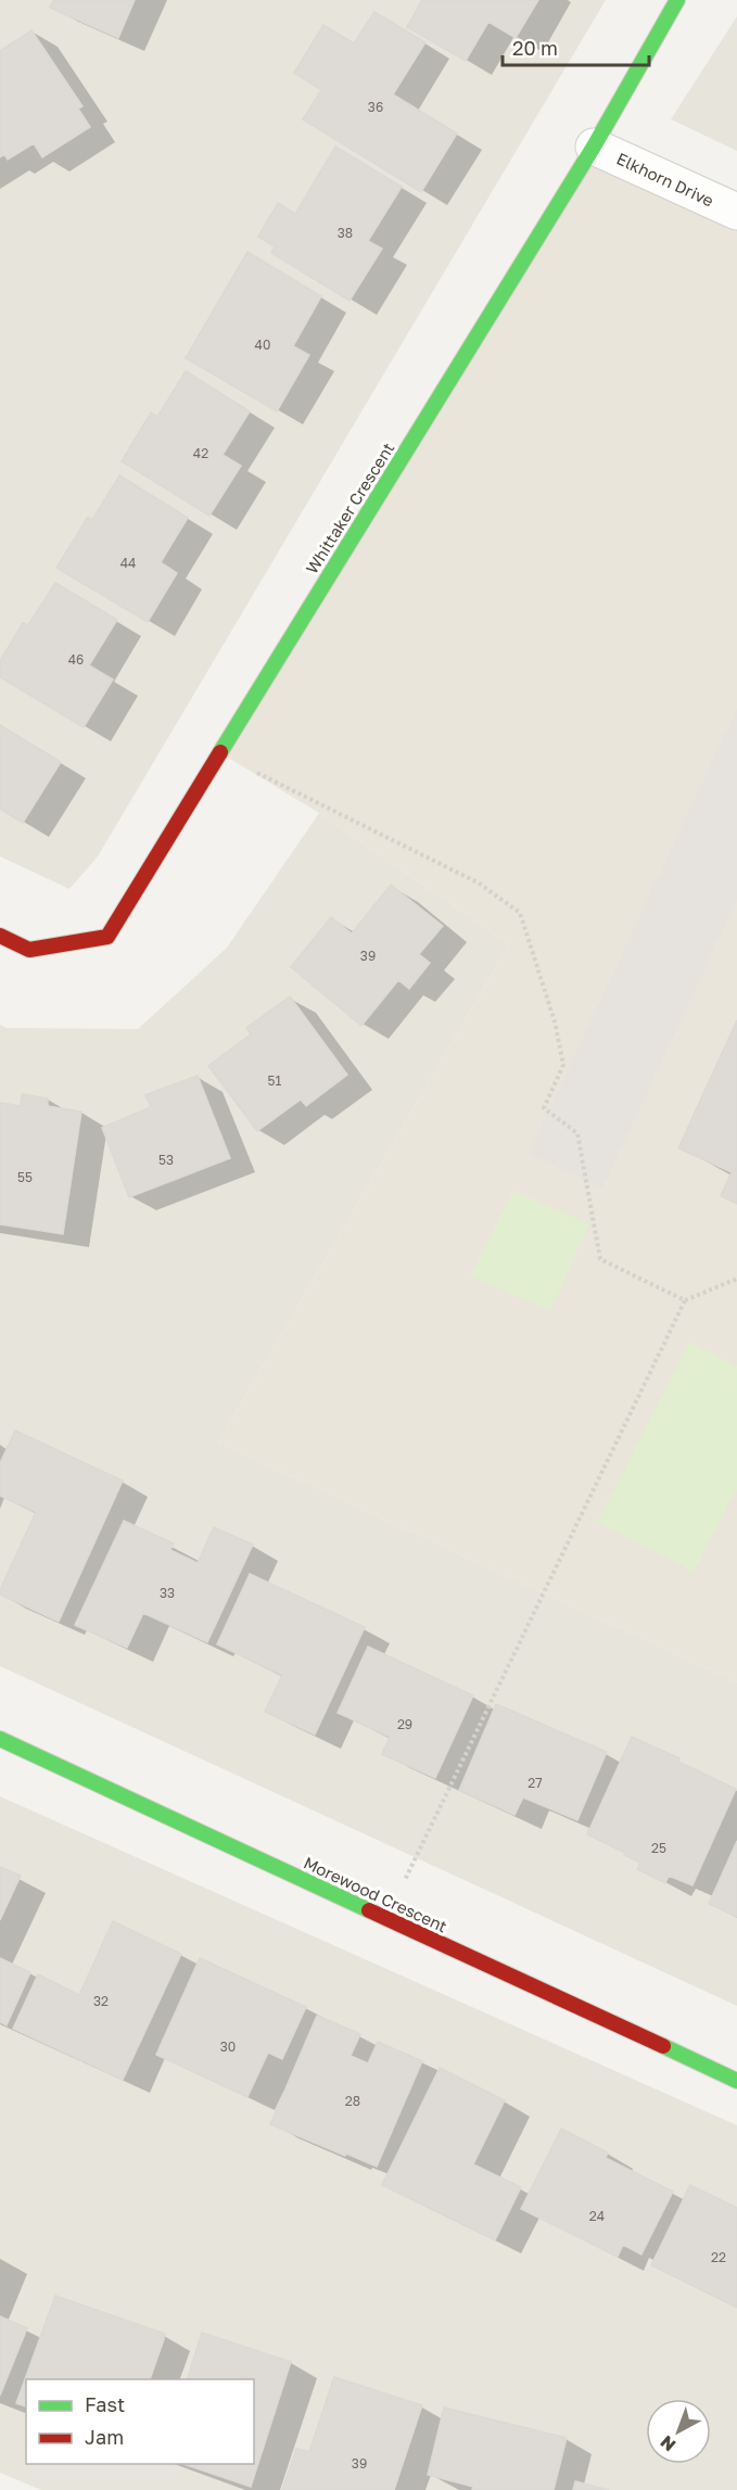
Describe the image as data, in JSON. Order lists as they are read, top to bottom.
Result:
{
  "streets": {
    "street": ["Elkhorn Drive", "Whittaker Crescent", "Morewood Crescent"]
  },
  "crossings": [
    ["Elkhorn Drive", "Whittaker Crescent"]
  ],
  "house_numbers": [
    "36",
    "38",
    "40",
    "42",
    "44",
    "46",
    "39",
    "51",
    "53",
    "55",
    "33",
    "29",
    "27",
    "25",
    "32",
    "30",
    "28",
    "24",
    "22",
    "39"
  ],
  "legend": ["Fast", "Jam"],
  "scale_bar": "20 m",
  "north": "bottom left"
}
